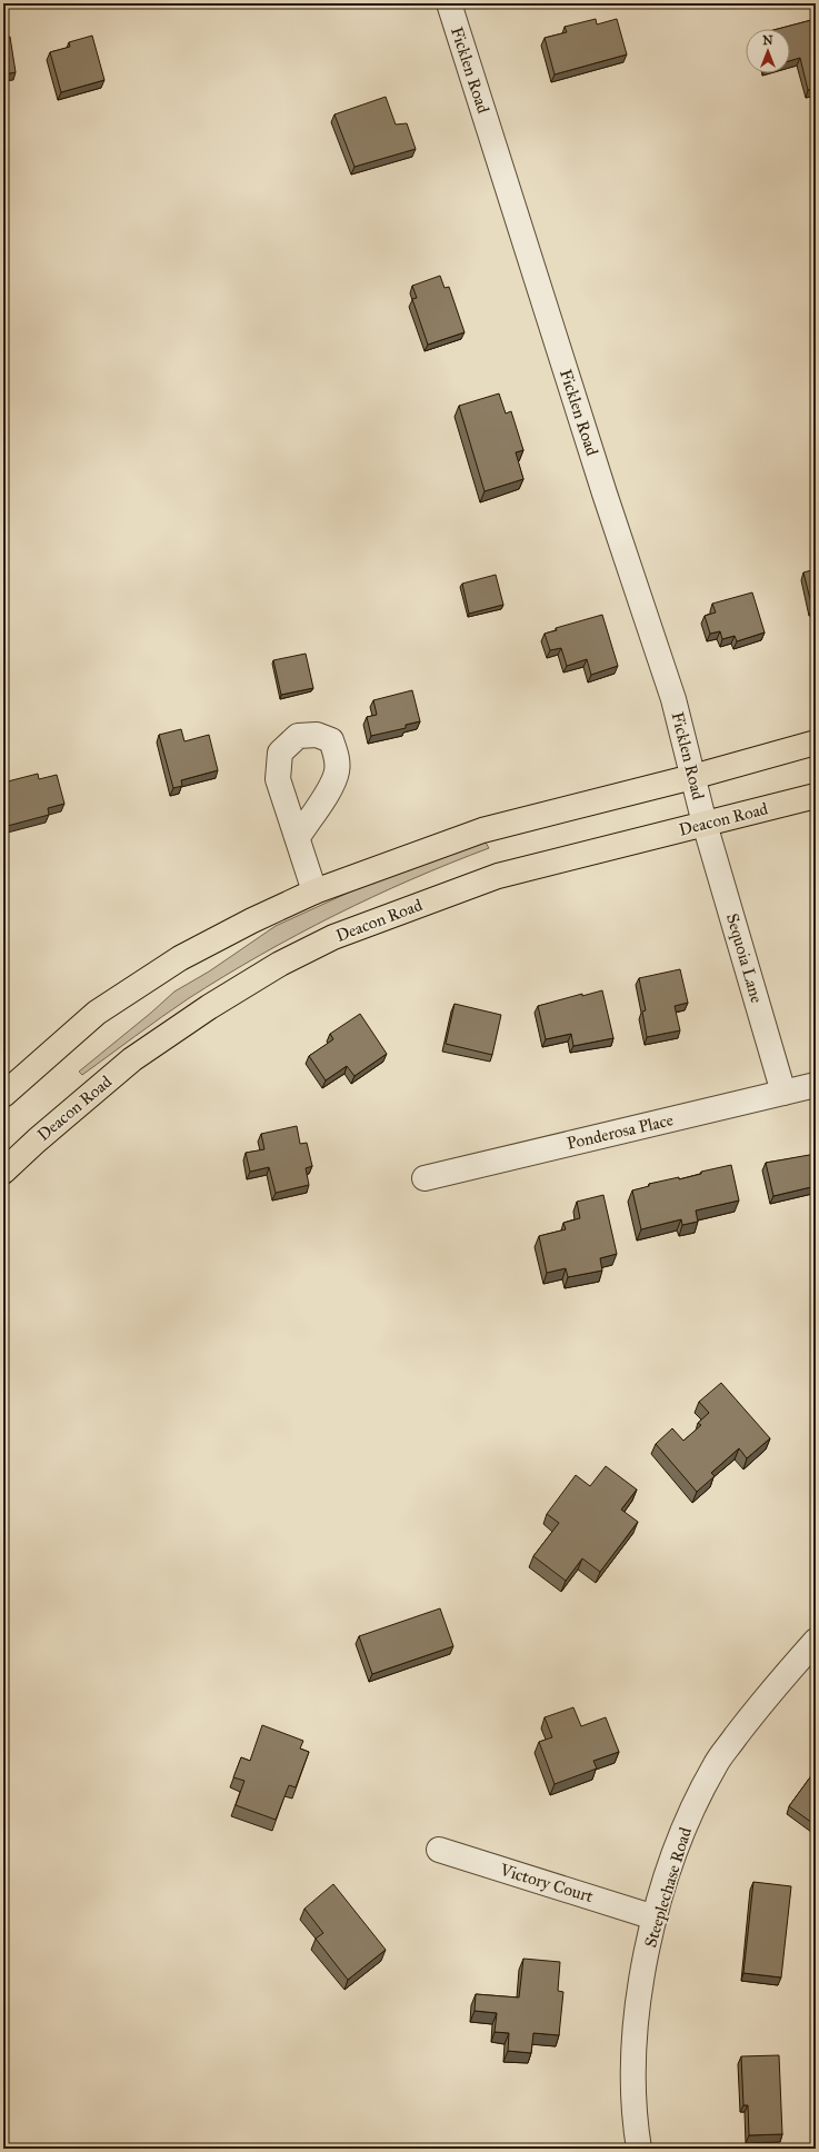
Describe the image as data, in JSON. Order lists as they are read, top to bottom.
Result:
{
  "streets": {
    "main road": ["Deacon Road"],
    "street": [
      "Ficklen Road",
      "Sequoia Lane",
      "Ponderosa Place",
      "Victory Court",
      "Steeplechase Road"
    ]
  },
  "crossings": [
    ["Ficklen Road", "Deacon Road"],
    ["Ficklen Road", "Sequoia Lane"],
    ["Deacon Road", "Sequoia Lane"],
    ["Sequoia Lane", "Ponderosa Place"],
    ["Victory Court", "Steeplechase Road"]
  ],
  "north": "top"
}
